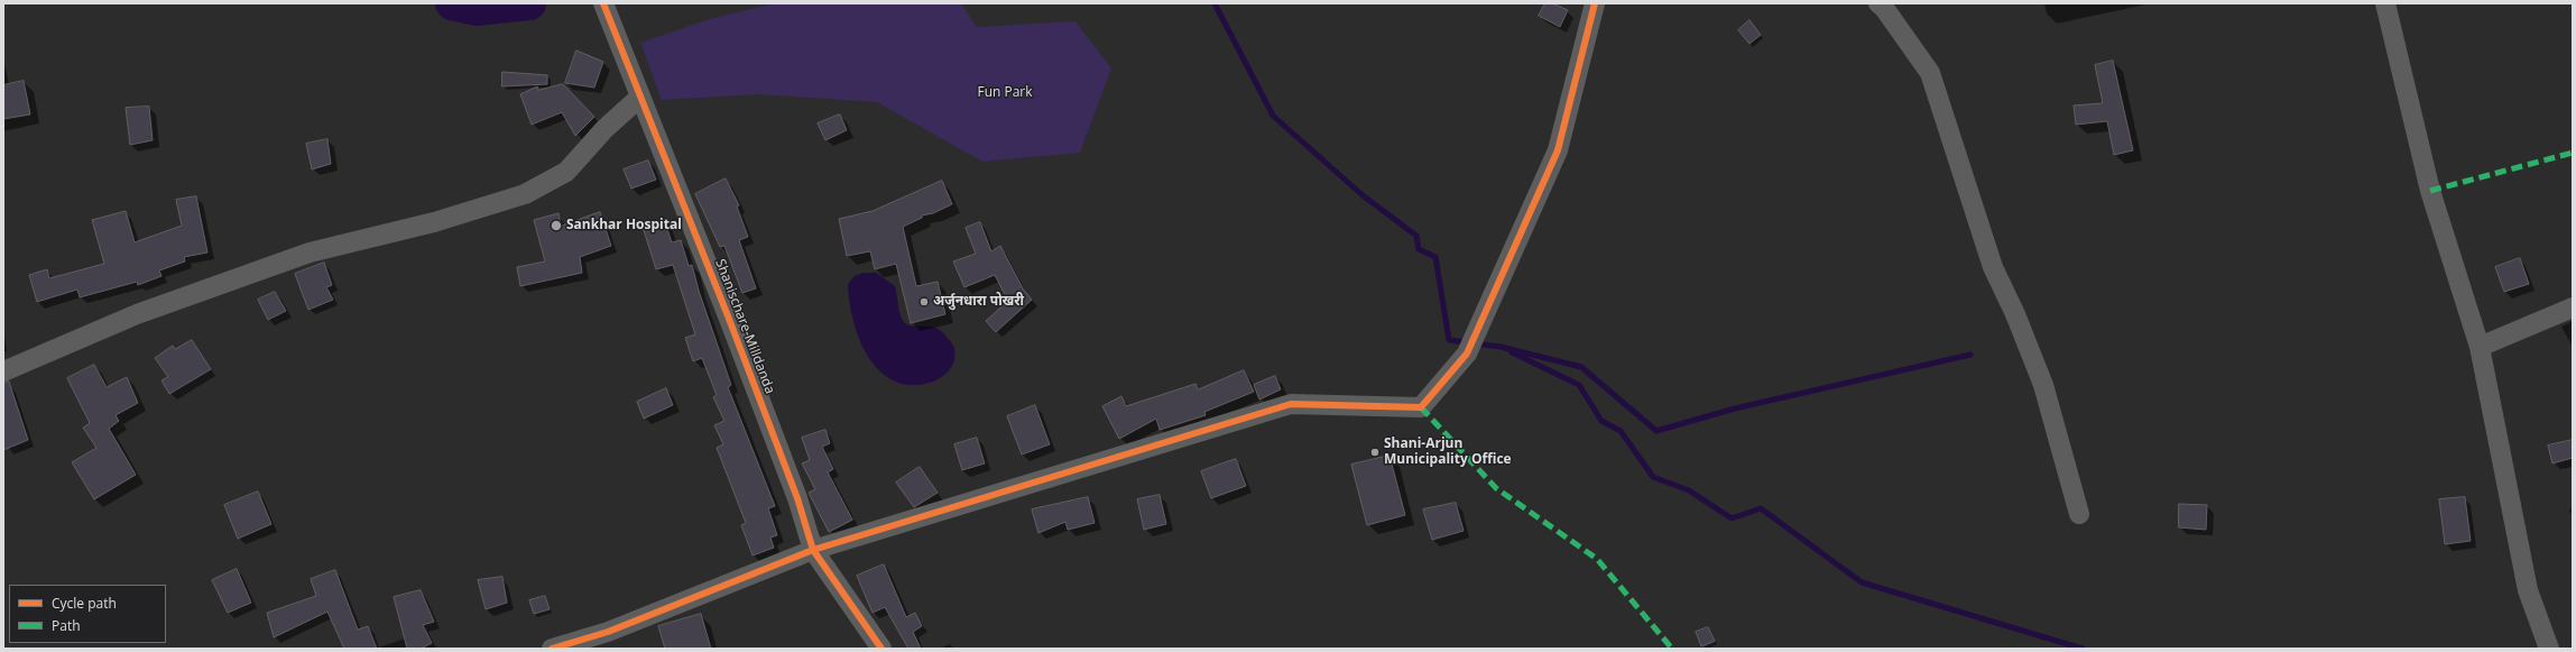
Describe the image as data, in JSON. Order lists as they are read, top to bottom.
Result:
{
  "streets": {
    "street": ["Shanischare-Milldanda"]
  },
  "parks": ["Fun Park"],
  "places": ["Sankhar Hospital", "अर्जुनधारा पोखरी", "Shani-Arjun Municipality Office"],
  "legend": ["Cycle path", "Path"]
}
